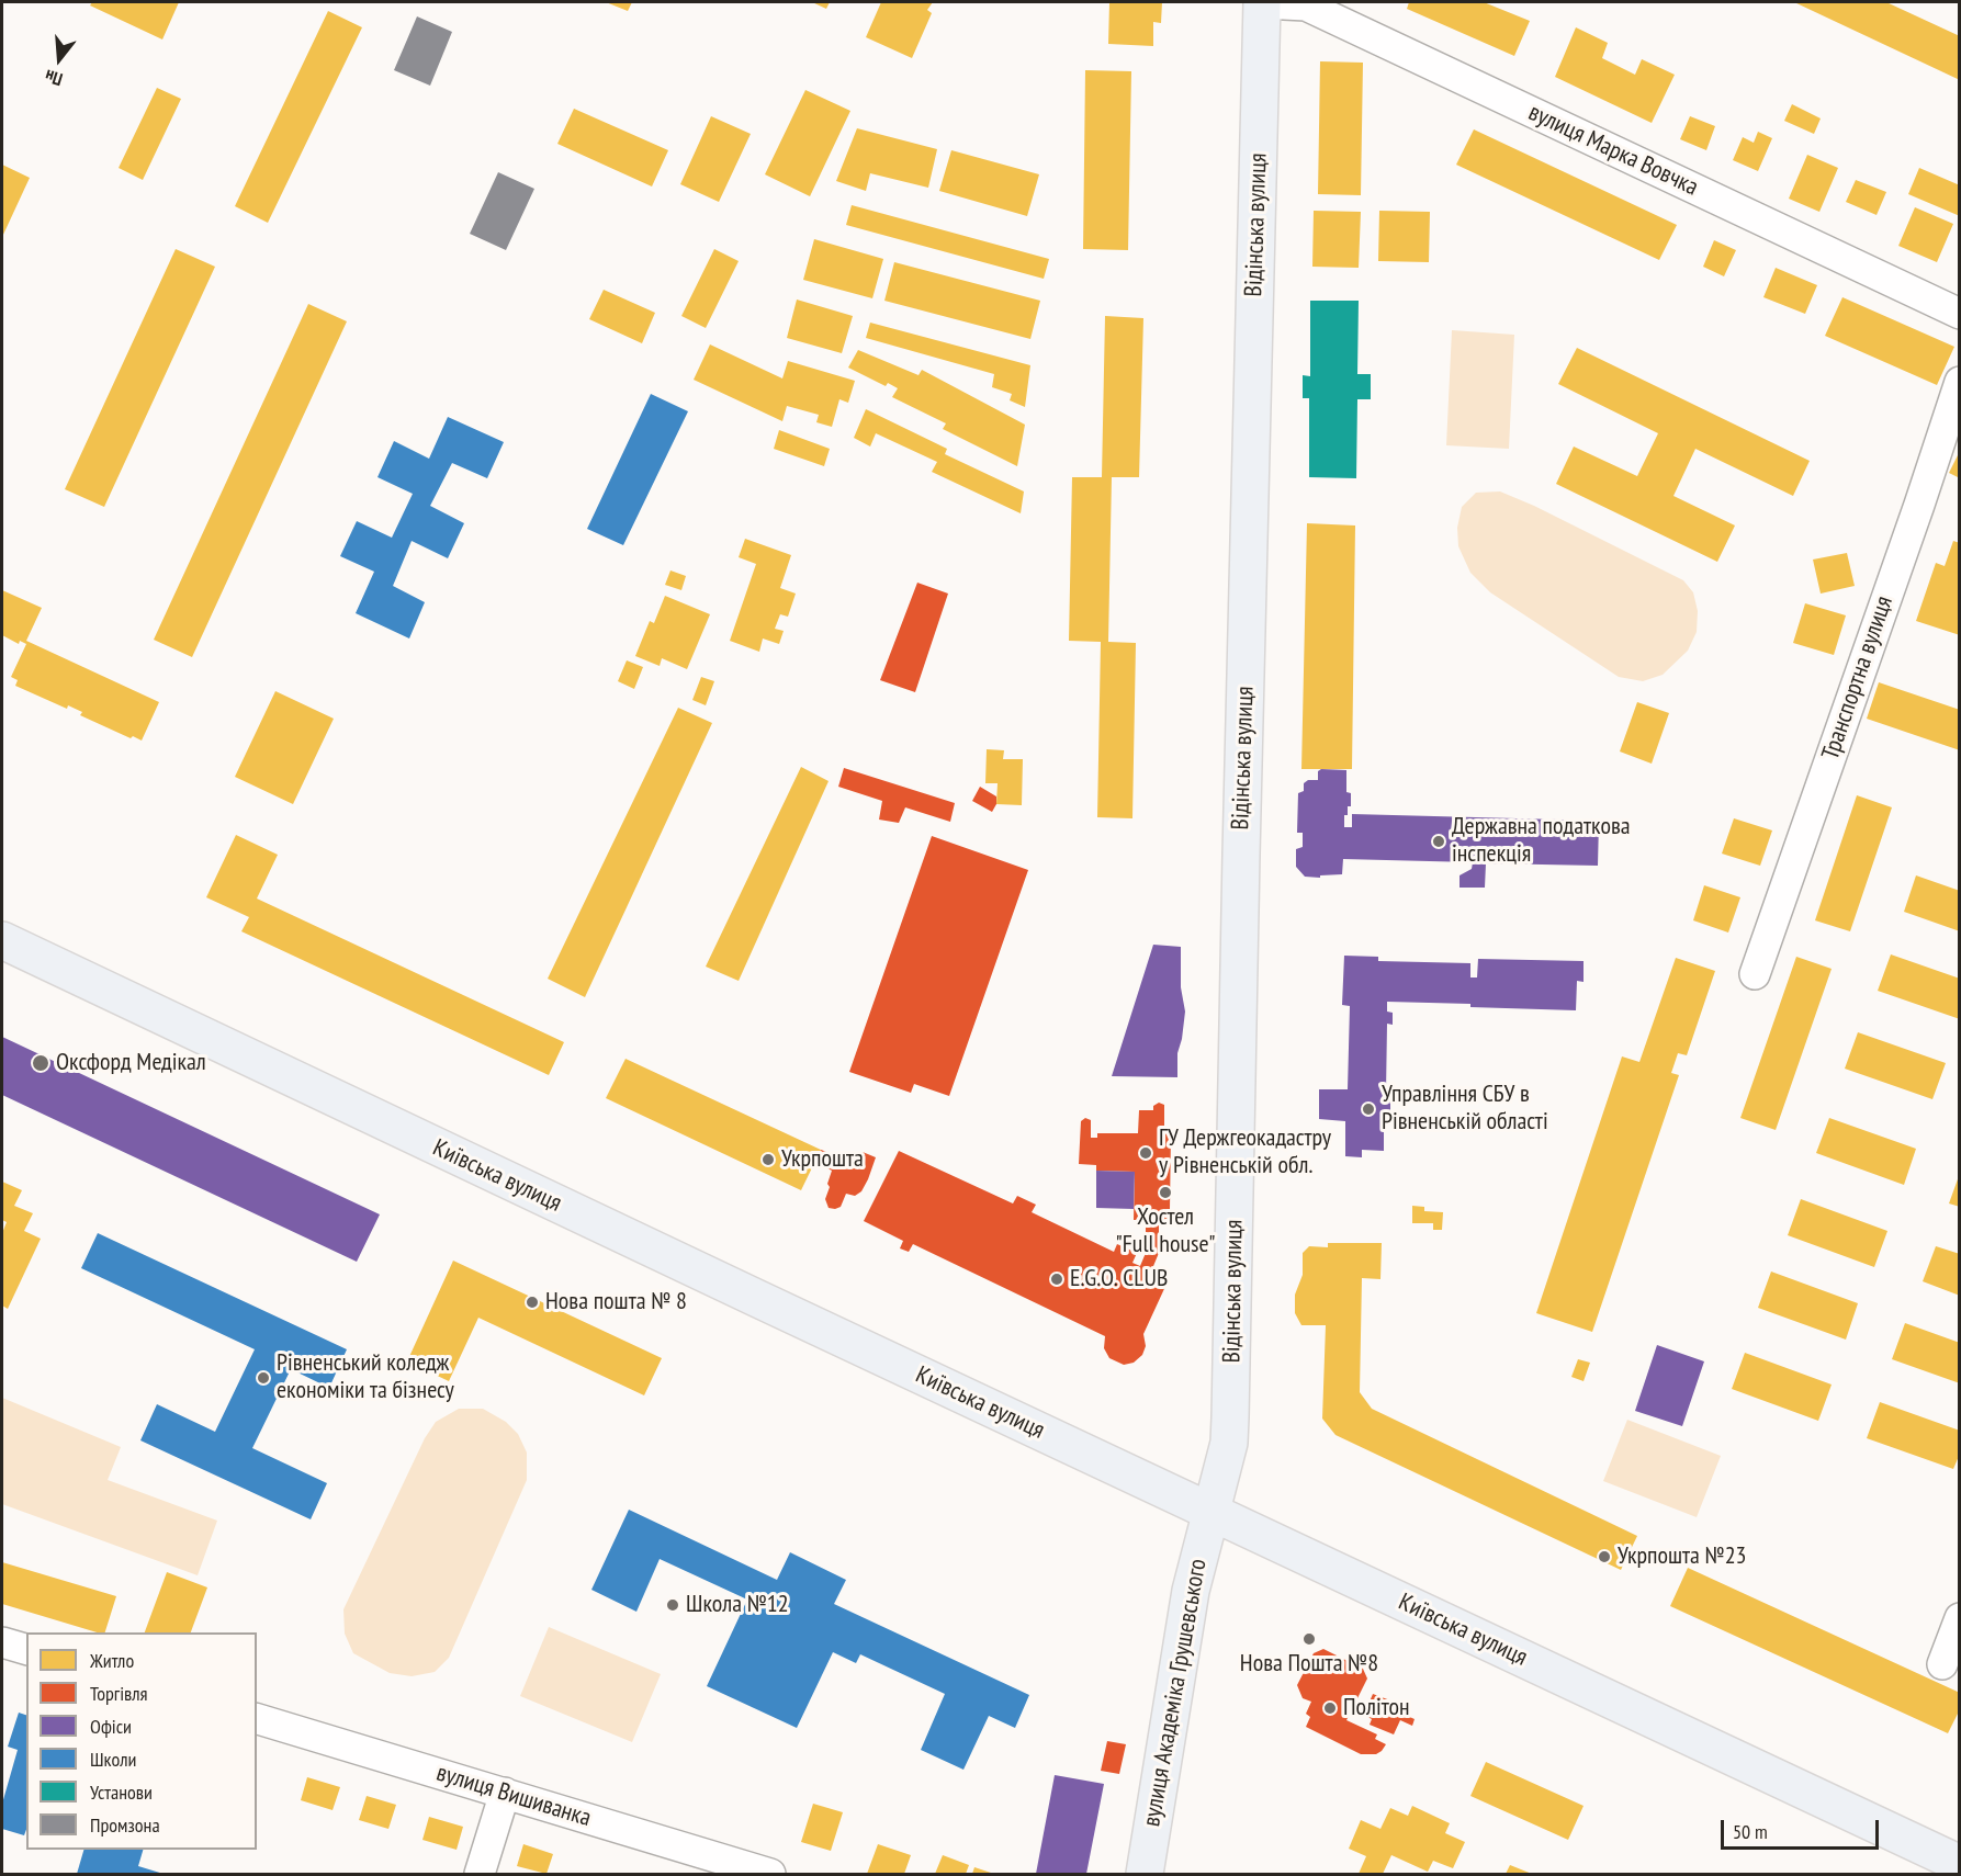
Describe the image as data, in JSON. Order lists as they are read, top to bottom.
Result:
{
  "streets": {
    "main road": ["Відінська вулиця", "Київська вулиця", "вулиця Академіка Грушевського"],
    "street": ["вулиця Марка Вовчка", "Транспортна вулиця", "вулиця Вишиванка"]
  },
  "crossings": [
    ["вулиця Марка Вовчка", "Відінська вулиця"],
    ["Відінська вулиця", "Київська вулиця"],
    ["Відінська вулиця", "вулиця Академіка Грушевського"],
    ["Київська вулиця", "вулиця Академіка Грушевського"]
  ],
  "places": [
    "Державна податкова інспекція",
    "Оксфорд Медікал",
    "Управління СБУ в Рівненській області",
    "ГУ Держгеокадастру у Рівненській обл.",
    "Укрпошта",
    "Хостел \"Full house\"",
    "E.G.O. CLUB",
    "Нова пошта № 8",
    "Рівненський коледж економіки та бізнесу",
    "Укрпошта №23",
    "Школа №12",
    "Нова Пошта №8",
    "Політон"
  ],
  "legend": [
    "Житло",
    "Торгівля",
    "Офіси",
    "Школи",
    "Установи",
    "Промзона"
  ],
  "scale_bar": "50 m",
  "north": "bottom"
}
